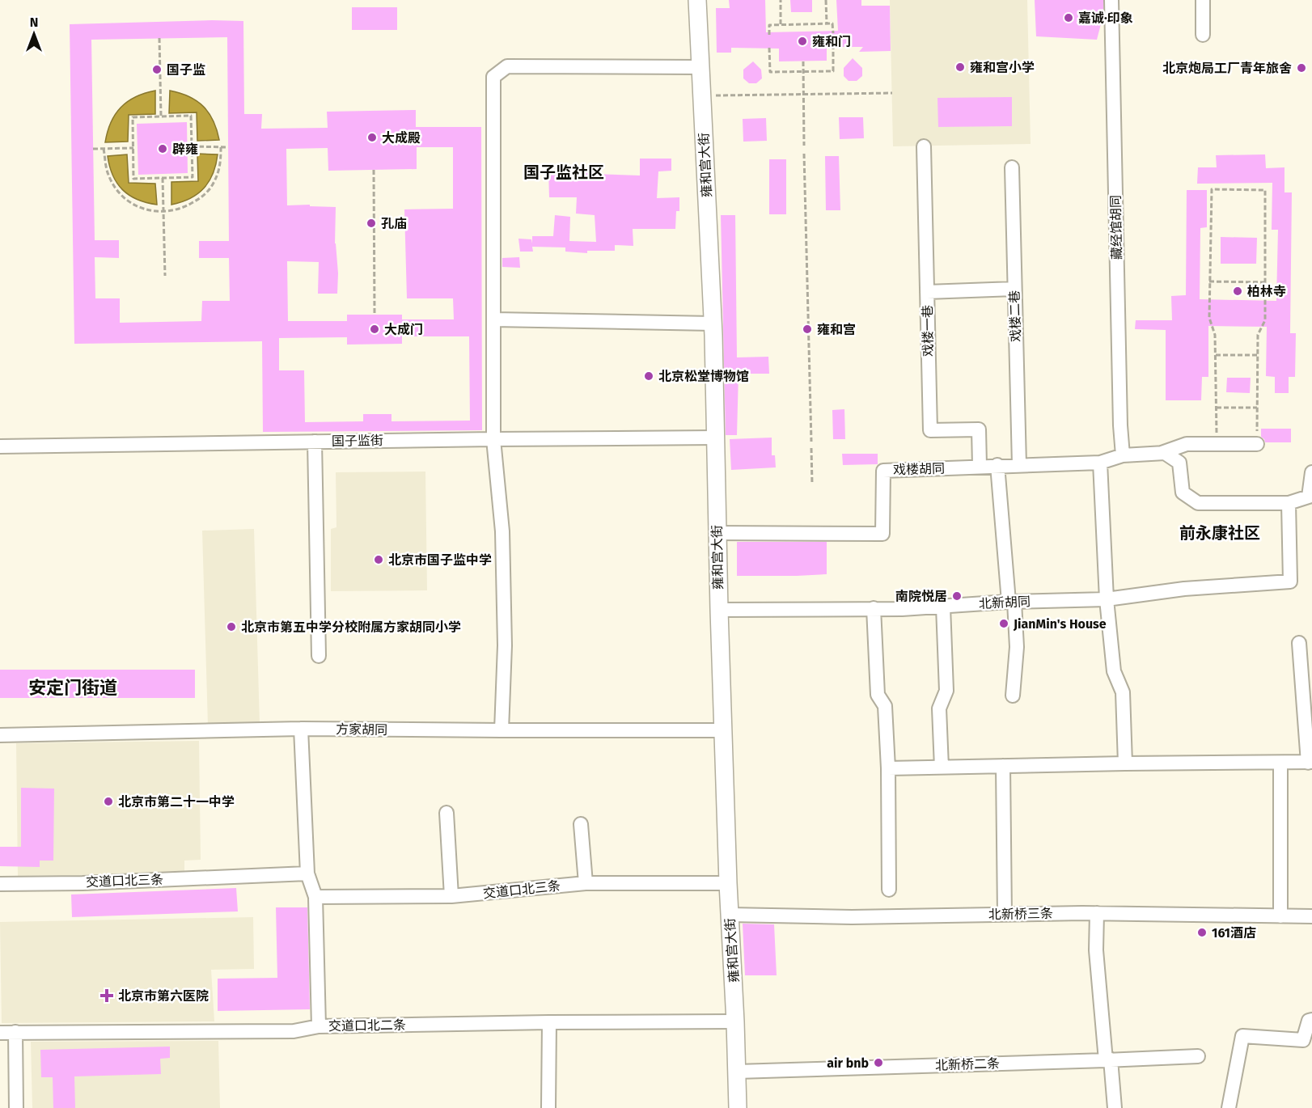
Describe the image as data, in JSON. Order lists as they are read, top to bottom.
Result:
{
  "streets": {
    "main road": ["雍和宫大街"],
    "street": [
      "藏经馆胡同",
      "戏楼二巷",
      "戏楼一巷",
      "国子监街",
      "戏楼胡同",
      "北新胡同",
      "方家胡同",
      "交道口北三条",
      "北新桥三条",
      "交道口北二条",
      "北新桥二条"
    ]
  },
  "crossings": [
    ["雍和宫大街", "国子监街"],
    ["雍和宫大街", "戏楼胡同"],
    ["雍和宫大街", "北新胡同"],
    ["雍和宫大街", "方家胡同"],
    ["雍和宫大街", "交道口北三条"],
    ["雍和宫大街", "北新桥三条"],
    ["雍和宫大街", "交道口北二条"],
    ["雍和宫大街", "北新桥二条"],
    ["藏经馆胡同", "戏楼胡同"],
    ["戏楼二巷", "戏楼胡同"],
    ["戏楼一巷", "戏楼胡同"]
  ],
  "districts": ["国子监社区", "前永康社区", "安定门街道"],
  "places": {
    "other": [
      "嘉诚·印象",
      "雍和门",
      "雍和宫小学",
      "北京炮局工厂青年旅舍",
      "国子监",
      "大成殿",
      "辟雍",
      "孔庙",
      "柏林寺",
      "大成门",
      "雍和宫",
      "北京松堂博物馆",
      "北京市国子监中学",
      "南院悦居",
      "JianMin's House",
      "北京市第五中学分校附属方家胡同小学",
      "北京市第二十一中学",
      "161酒店",
      "air bnb"
    ],
    "health": ["北京市第六医院"]
  },
  "north": "top"
}
